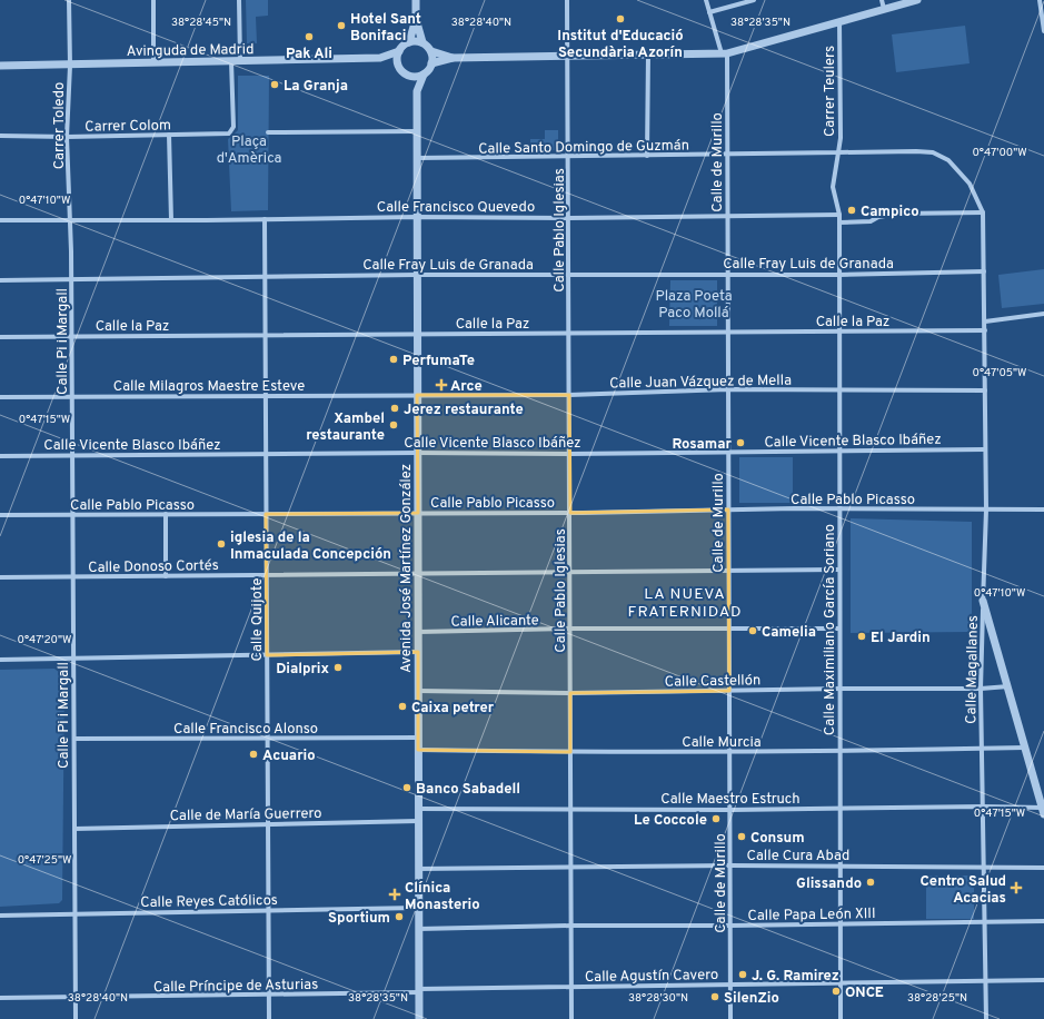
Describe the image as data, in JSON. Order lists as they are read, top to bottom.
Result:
{
  "streets": {
    "street": [
      "Avinguda de Madrid",
      "Carrer Teulers",
      "Carrer Colom",
      "Carrer Toledo",
      "Calle Santo Domingo de Guzmán",
      "Calle de Murillo",
      "Calle Francisco Quevedo",
      "Calle Pablo Iglesias",
      "Calle Fray Luis de Granada",
      "Calle la Paz",
      "Calle Pi i Margall",
      "Calle Juan Vázquez de Mella",
      "Calle Milagros Maestre Esteve",
      "Calle Vicente Blasco Ibáñez",
      "Calle Pablo Picasso",
      "Calle Donoso Cortés",
      "Avenida José Martínez González",
      "Calle Quijote",
      "Calle Alicante",
      "Calle Maximiliano García Soriano",
      "Calle Magallanes",
      "Calle Castellón",
      "Calle Francisco Alonso",
      "Calle Murcia",
      "Calle Maestro Estruch",
      "Calle de María Guerrero",
      "Calle Cura Abad",
      "Calle Reyes Católicos",
      "Calle Papa León XIII",
      "Calle Agustín Cavero",
      "Calle Príncipe de Asturias"
    ]
  },
  "crossings": [
    ["Avinguda de Madrid", "Carrer Colom"],
    ["Avinguda de Madrid", "Carrer Toledo"],
    ["Carrer Teulers", "Calle Santo Domingo de Guzmán"],
    ["Carrer Teulers", "Calle Maximiliano García Soriano"],
    ["Carrer Colom", "Carrer Toledo"],
    ["Carrer Toledo", "Calle Francisco Quevedo"],
    ["Carrer Toledo", "Calle Pi i Margall"],
    ["Calle Santo Domingo de Guzmán", "Calle de Murillo"],
    ["Calle Santo Domingo de Guzmán", "Calle Pablo Iglesias"],
    ["Calle Santo Domingo de Guzmán", "Avenida José Martínez González"],
    ["Calle de Murillo", "Calle Francisco Quevedo"],
    ["Calle de Murillo", "Calle Fray Luis de Granada"],
    ["Calle de Murillo", "Calle la Paz"],
    ["Calle de Murillo", "Calle Juan Vázquez de Mella"],
    ["Calle de Murillo", "Calle Vicente Blasco Ibáñez"],
    ["Calle de Murillo", "Calle Pablo Picasso"],
    ["Calle de Murillo", "Calle Donoso Cortés"],
    ["Calle de Murillo", "Calle Alicante"],
    ["Calle de Murillo", "Calle Castellón"],
    ["Calle de Murillo", "Calle Murcia"],
    ["Calle de Murillo", "Calle Maestro Estruch"],
    ["Calle de Murillo", "Calle Cura Abad"],
    ["Calle de Murillo", "Calle Papa León XIII"],
    ["Calle de Murillo", "Calle Agustín Cavero"],
    ["Calle Francisco Quevedo", "Calle Pablo Iglesias"],
    ["Calle Francisco Quevedo", "Avenida José Martínez González"],
    ["Calle Francisco Quevedo", "Calle Quijote"],
    ["Calle Francisco Quevedo", "Calle Maximiliano García Soriano"],
    ["Calle Pablo Iglesias", "Calle Fray Luis de Granada"],
    ["Calle Pablo Iglesias", "Calle la Paz"],
    ["Calle Pablo Iglesias", "Calle Juan Vázquez de Mella"],
    ["Calle Pablo Iglesias", "Calle Vicente Blasco Ibáñez"],
    ["Calle Pablo Iglesias", "Calle Pablo Picasso"],
    ["Calle Pablo Iglesias", "Calle Donoso Cortés"],
    ["Calle Pablo Iglesias", "Calle Alicante"],
    ["Calle Pablo Iglesias", "Calle Castellón"],
    ["Calle Pablo Iglesias", "Calle Murcia"],
    ["Calle Pablo Iglesias", "Calle Maestro Estruch"],
    ["Calle Pablo Iglesias", "Calle Cura Abad"],
    ["Calle Pablo Iglesias", "Calle Papa León XIII"],
    ["Calle Pablo Iglesias", "Calle Agustín Cavero"],
    ["Calle Fray Luis de Granada", "Calle Pi i Margall"],
    ["Calle Fray Luis de Granada", "Avenida José Martínez González"],
    ["Calle Fray Luis de Granada", "Calle Quijote"],
    ["Calle Fray Luis de Granada", "Calle Maximiliano García Soriano"],
    ["Calle Fray Luis de Granada", "Calle Magallanes"],
    ["Calle la Paz", "Calle Pi i Margall"],
    ["Calle la Paz", "Avenida José Martínez González"],
    ["Calle la Paz", "Calle Quijote"],
    ["Calle la Paz", "Calle Maximiliano García Soriano"],
    ["Calle la Paz", "Calle Magallanes"],
    ["Calle Pi i Margall", "Calle Milagros Maestre Esteve"],
    ["Calle Pi i Margall", "Calle Vicente Blasco Ibáñez"],
    ["Calle Pi i Margall", "Calle Pablo Picasso"],
    ["Calle Pi i Margall", "Calle Donoso Cortés"],
    ["Calle Pi i Margall", "Calle Francisco Alonso"],
    ["Calle Pi i Margall", "Calle de María Guerrero"],
    ["Calle Pi i Margall", "Calle Reyes Católicos"],
    ["Calle Pi i Margall", "Calle Príncipe de Asturias"],
    ["Calle Juan Vázquez de Mella", "Calle Milagros Maestre Esteve"],
    ["Calle Juan Vázquez de Mella", "Avenida José Martínez González"],
    ["Calle Juan Vázquez de Mella", "Calle Maximiliano García Soriano"],
    ["Calle Juan Vázquez de Mella", "Calle Magallanes"],
    ["Calle Milagros Maestre Esteve", "Avenida José Martínez González"],
    ["Calle Milagros Maestre Esteve", "Calle Quijote"],
    ["Calle Vicente Blasco Ibáñez", "Avenida José Martínez González"],
    ["Calle Vicente Blasco Ibáñez", "Calle Quijote"],
    ["Calle Vicente Blasco Ibáñez", "Calle Maximiliano García Soriano"],
    ["Calle Vicente Blasco Ibáñez", "Calle Magallanes"],
    ["Calle Pablo Picasso", "Avenida José Martínez González"],
    ["Calle Pablo Picasso", "Calle Quijote"],
    ["Calle Pablo Picasso", "Calle Maximiliano García Soriano"],
    ["Calle Pablo Picasso", "Calle Magallanes"],
    ["Calle Donoso Cortés", "Avenida José Martínez González"],
    ["Calle Donoso Cortés", "Calle Quijote"],
    ["Calle Donoso Cortés", "Calle Maximiliano García Soriano"],
    ["Avenida José Martínez González", "Calle Alicante"],
    ["Avenida José Martínez González", "Calle Castellón"],
    ["Avenida José Martínez González", "Calle Francisco Alonso"],
    ["Avenida José Martínez González", "Calle Murcia"],
    ["Avenida José Martínez González", "Calle Maestro Estruch"],
    ["Avenida José Martínez González", "Calle de María Guerrero"],
    ["Avenida José Martínez González", "Calle Cura Abad"],
    ["Avenida José Martínez González", "Calle Reyes Católicos"],
    ["Avenida José Martínez González", "Calle Papa León XIII"],
    ["Avenida José Martínez González", "Calle Agustín Cavero"],
    ["Avenida José Martínez González", "Calle Príncipe de Asturias"],
    ["Calle Quijote", "Calle Francisco Alonso"],
    ["Calle Quijote", "Calle de María Guerrero"],
    ["Calle Quijote", "Calle Reyes Católicos"],
    ["Calle Quijote", "Calle Príncipe de Asturias"],
    ["Calle Alicante", "Calle Maximiliano García Soriano"],
    ["Calle Maximiliano García Soriano", "Calle Castellón"],
    ["Calle Maximiliano García Soriano", "Calle Murcia"],
    ["Calle Maximiliano García Soriano", "Calle Maestro Estruch"],
    ["Calle Maximiliano García Soriano", "Calle Cura Abad"],
    ["Calle Maximiliano García Soriano", "Calle Papa León XIII"],
    ["Calle Maximiliano García Soriano", "Calle Agustín Cavero"],
    ["Calle Magallanes", "Calle Castellón"],
    ["Calle Magallanes", "Calle Murcia"],
    ["Calle Magallanes", "Calle Maestro Estruch"],
    ["Calle Magallanes", "Calle Cura Abad"],
    ["Calle Magallanes", "Calle Papa León XIII"],
    ["Calle Magallanes", "Calle Agustín Cavero"],
    ["Calle Agustín Cavero", "Calle Príncipe de Asturias"]
  ],
  "districts": ["LA NUEVA FRATERNIDAD"],
  "parks": ["Plaça d'Amèrica", "Plaza Poeta Paco Mollá"],
  "places": {
    "other": [
      "Institut d'Educació Secundària Azorín",
      "Hotel Sant Bonifaci",
      "Pak Ali",
      "La Granja",
      "Campico",
      "PerfumaTe",
      "Jerez restaurante",
      "Xambel restaurante",
      "Rosamar",
      "iglesia de la Inmaculada Concepción",
      "Camelia",
      "El Jardin",
      "Dialprix",
      "Caixa petrer",
      "Acuario",
      "Banco Sabadell",
      "Le Coccole",
      "Consum",
      "Glissando",
      "Sportium",
      "J. G. Ramirez",
      "ONCE",
      "SilenZio"
    ],
    "health": ["Arce", "Centro Salud Acacias", "Clínica Monasterio"]
  },
  "coordinates": [
    "38°28'45\"N",
    "38°28'40\"N",
    "38°28'35\"N",
    "0°47'00\"W",
    "0°47'10\"W",
    "0°47'05\"W",
    "0°47'15\"W",
    "0°47'20\"W",
    "0°47'25\"W",
    "38°28'30\"N",
    "38°28'25\"N"
  ]
}
